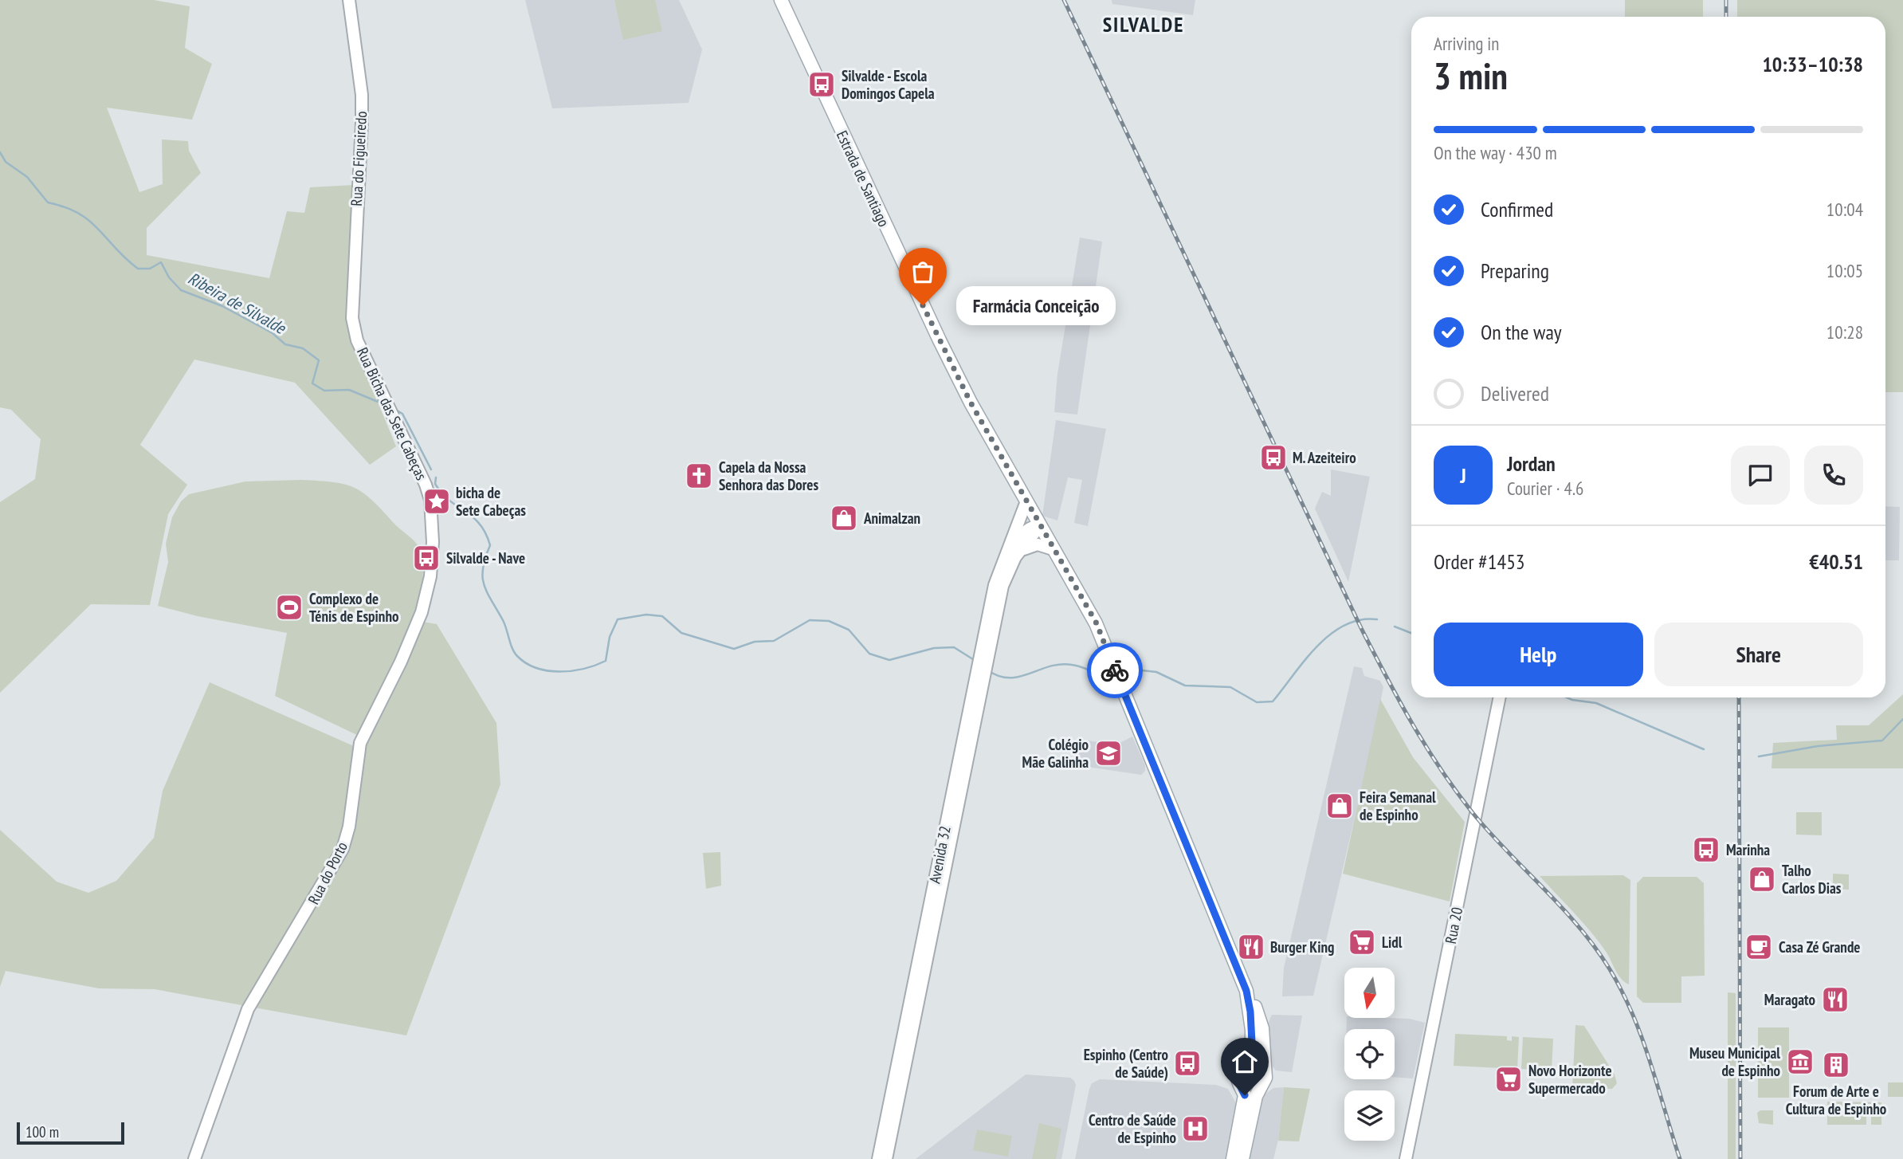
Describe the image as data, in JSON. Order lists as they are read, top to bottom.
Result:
{
  "streets": {
    "main road": [
      "Rua do Figueiredo",
      "Estrada de Santiago",
      "Rua Bicha das Sete Cabeças",
      "Avenida 32",
      "Rua do Porto",
      "Rua 20"
    ]
  },
  "crossings": [
    ["Rua do Figueiredo", "Rua Bicha das Sete Cabeças"],
    ["Estrada de Santiago", "Avenida 32"],
    ["Rua Bicha das Sete Cabeças", "Rua do Porto"]
  ],
  "districts": ["SILVALDE"],
  "water": ["Ribeira de Silvalde"],
  "places": {
    "bus stop": [
      "Silvalde - Escola Domingos Capela",
      "M. Azeiteiro",
      "Silvalde - Nave",
      "Marinha",
      "Espinho (Centro de Saúde)"
    ],
    "other": ["Farmácia Conceição"],
    "church": ["Capela da Nossa Senhora das Dores"],
    "place": ["bicha de Sete Cabeças"],
    "shop": ["Animalzan", "Feira Semanal de Espinho", "Talho Carlos Dias"],
    "sports": ["Complexo de Ténis de Espinho"],
    "school or university": ["Colégio Mãe Galinha"],
    "supermarket": ["Lidl", "Novo Horizonte Supermercado"],
    "restaurant": ["Burger King", "Maragato"],
    "cafe": ["Casa Zé Grande"],
    "museum": ["Museu Municipal de Espinho"],
    "building": ["Forum de Arte e Cultura de Espinho"],
    "hospital": ["Centro de Saúde de Espinho"]
  },
  "scale_bar": "100 m",
  "north": "bottom",
  "page": {
    "heading": ["3 min", "Arriving in", "10:33–10:38"],
    "panel": [
      "Jordan",
      "Courier · 4.6",
      "Order #1453",
      "€40.51"
    ],
    "bar": "On the way · 430 m",
    "list": [
      ["Confirmed", "10:04"],
      ["Preparing", "10:05"],
      ["On the way", "10:28"],
      "Delivered"
    ],
    "bubble": "Farmácia Conceição",
    "round": "J",
    "buttons": ["Help", "Share"],
    "scale": "100 m"
  }
}
